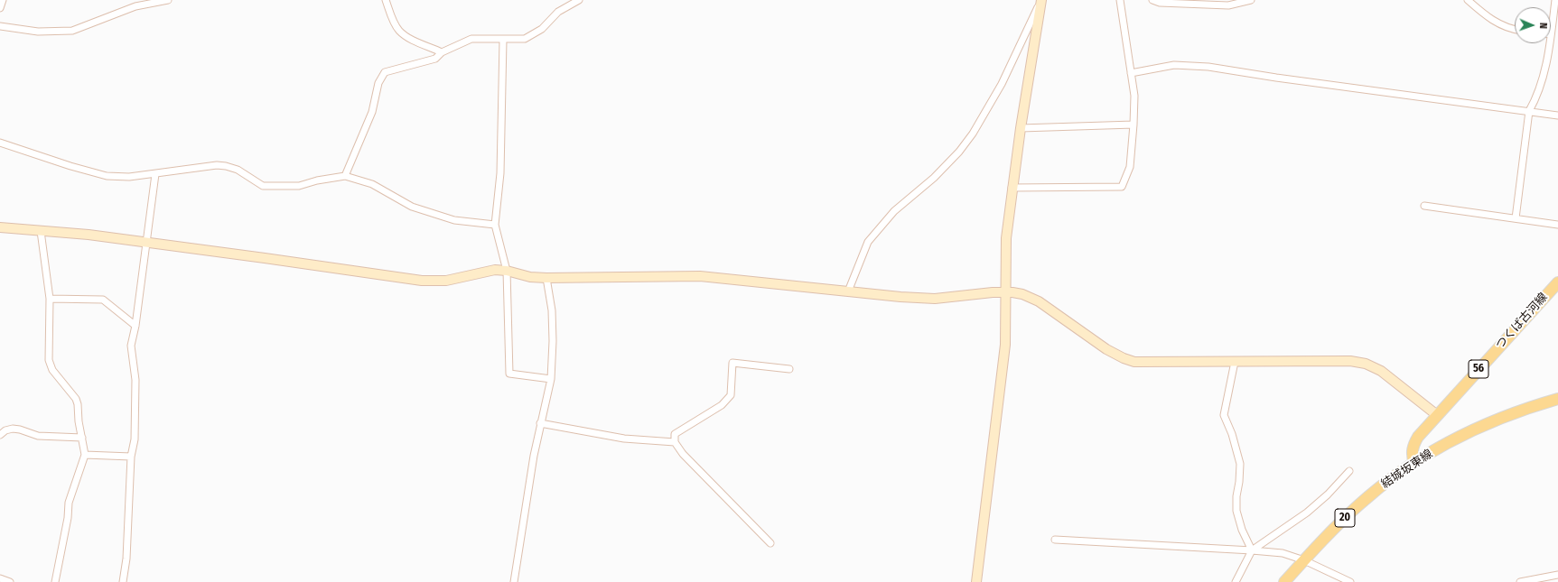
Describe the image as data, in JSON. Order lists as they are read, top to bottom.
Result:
{
  "streets": {
    "main road": [
      "つくば古河線",
      "56",
      "結城坂東線",
      "20"
    ]
  },
  "crossings": [
    ["つくば古河線", "結城坂東線"]
  ],
  "north": "right"
}
